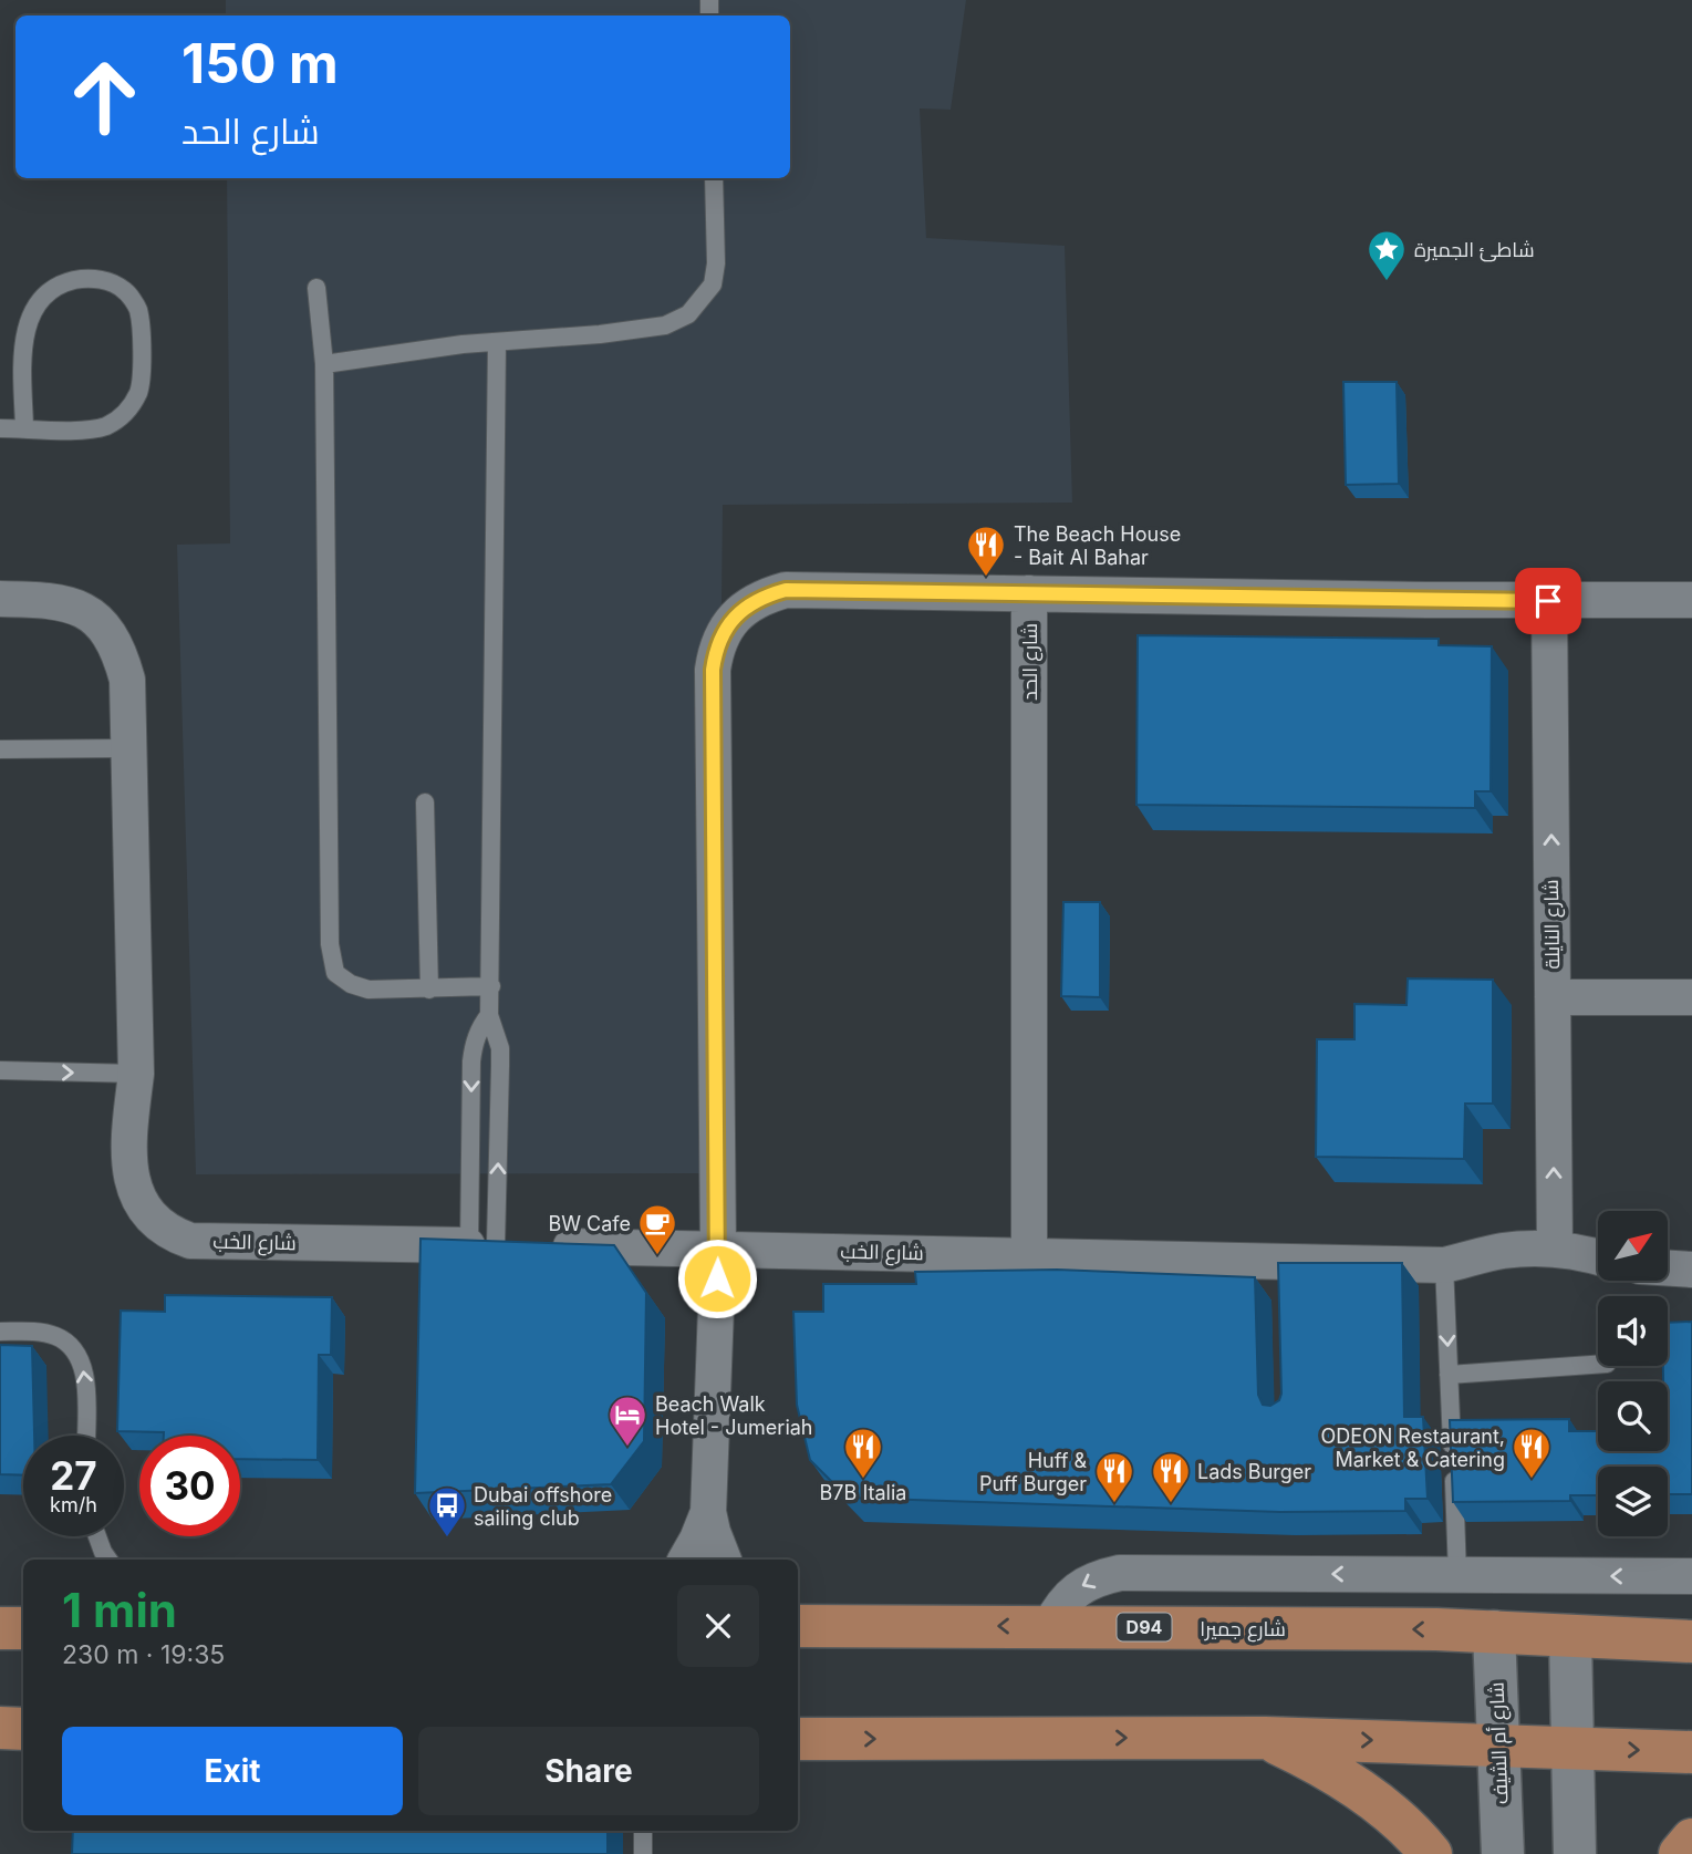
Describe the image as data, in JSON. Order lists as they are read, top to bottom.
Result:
{
  "streets": {
    "main road": ["D94", "شارع جميرا", "شارع أم الشيف"],
    "street": ["شارع الحد", "شارع النايلة", "شارع الخب"]
  },
  "crossings": [
    ["شارع الحد", "شارع الخب"],
    ["شارع النايلة", "شارع الخب"],
    ["شارع جميرا", "شارع أم الشيف"]
  ],
  "one_way": ["شارع النايلة"],
  "places": {
    "place": ["شاطئ الجميرة"],
    "restaurant": [
      "The Beach House - Bait Al Bahar",
      "B7B Italia",
      "ODEON Restaurant, Market & Catering",
      "Huff & Puff Burger",
      "Lads Burger"
    ],
    "cafe": ["BW Cafe"],
    "hotel": ["Beach Walk Hotel - Jumeriah"],
    "bus stop": ["Dubai offshore sailing club"]
  },
  "north": "top right",
  "page": {
    "turn": ["150 m", "شارع الحد"],
    "speed": "27 km/h",
    "limit": "30",
    "heading": ["1 min", "230 m · 19:35"],
    "buttons": ["Exit", "Share"]
  }
}
